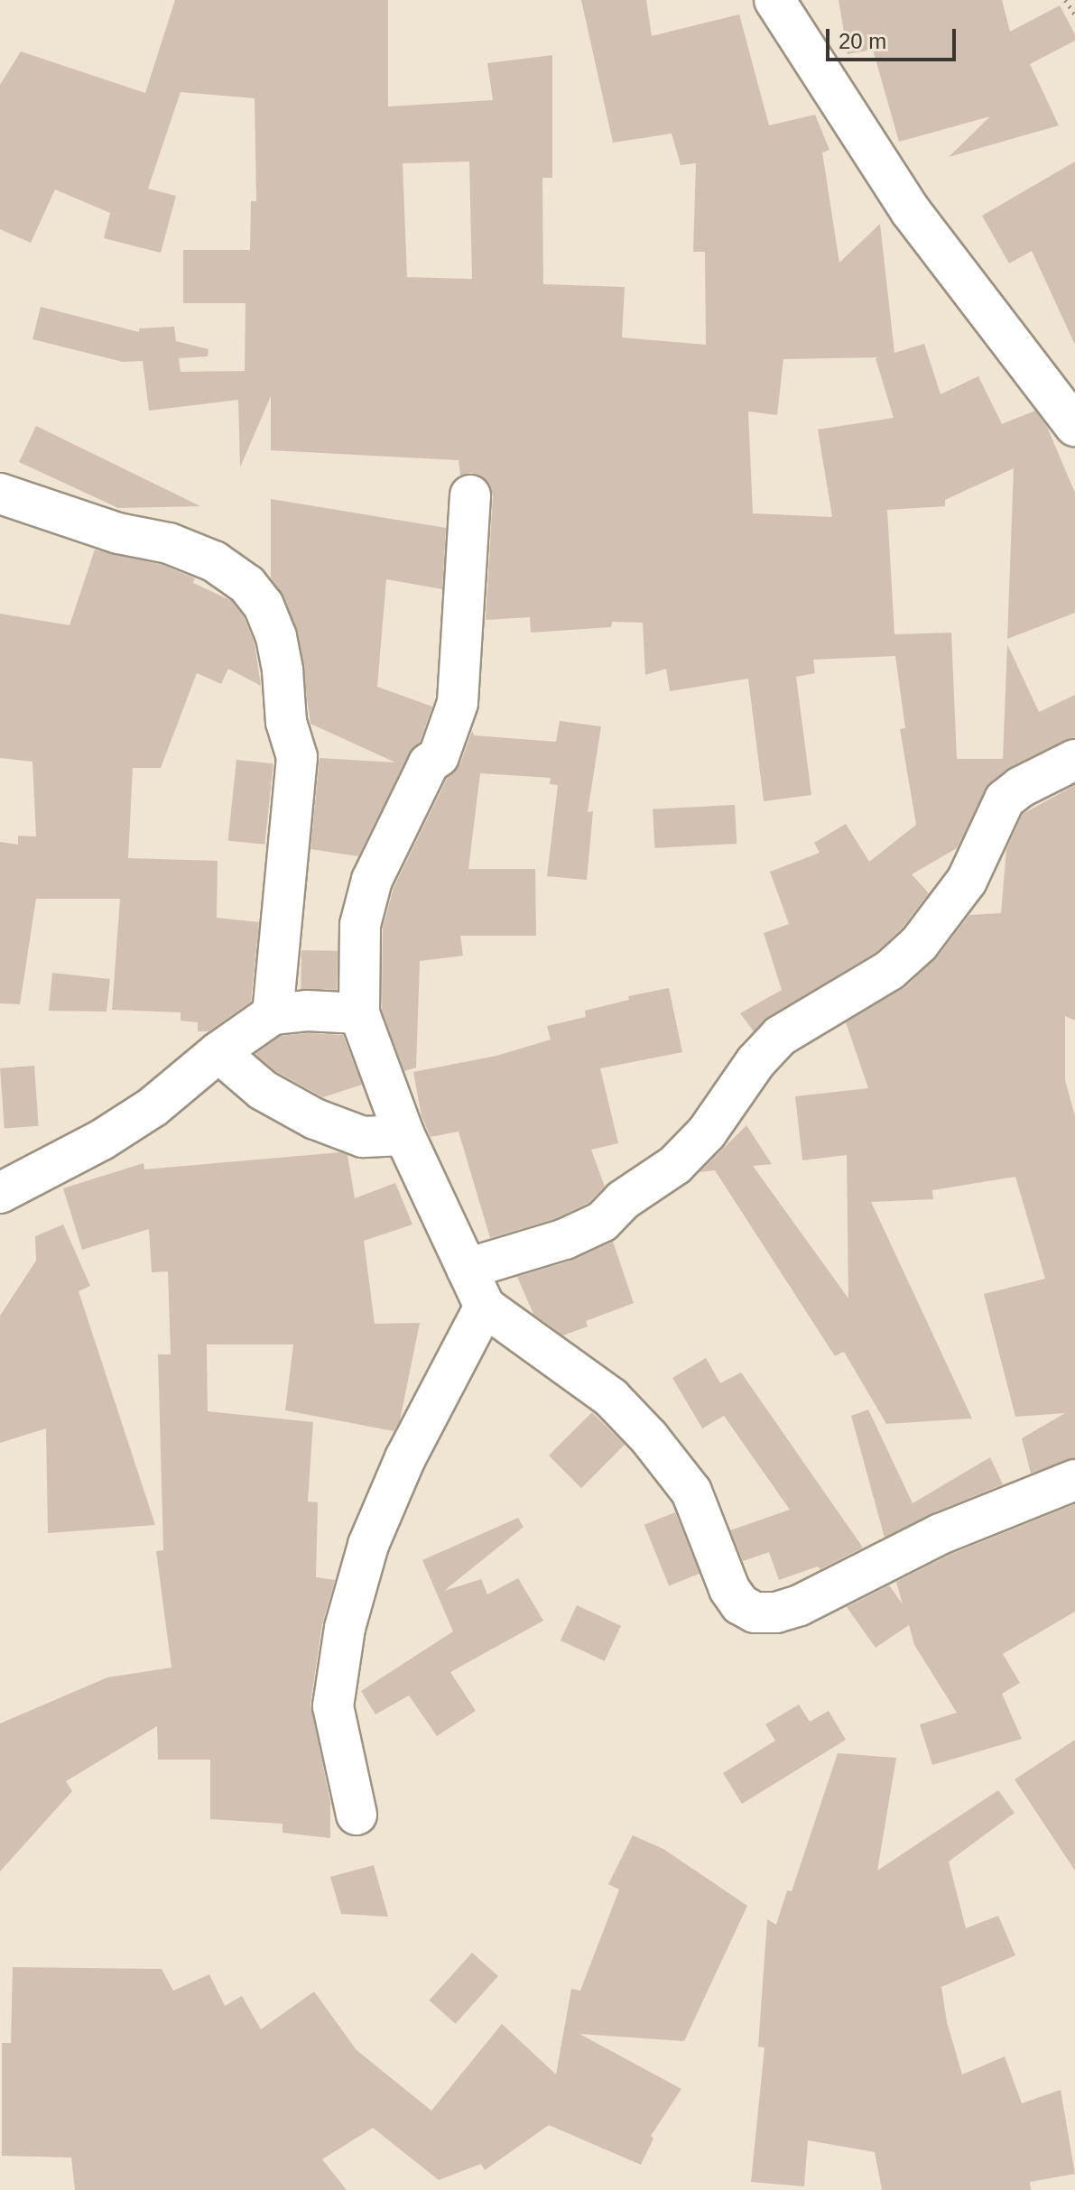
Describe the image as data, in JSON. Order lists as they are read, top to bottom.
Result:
{
  "scale_bar": "20 m"
}
